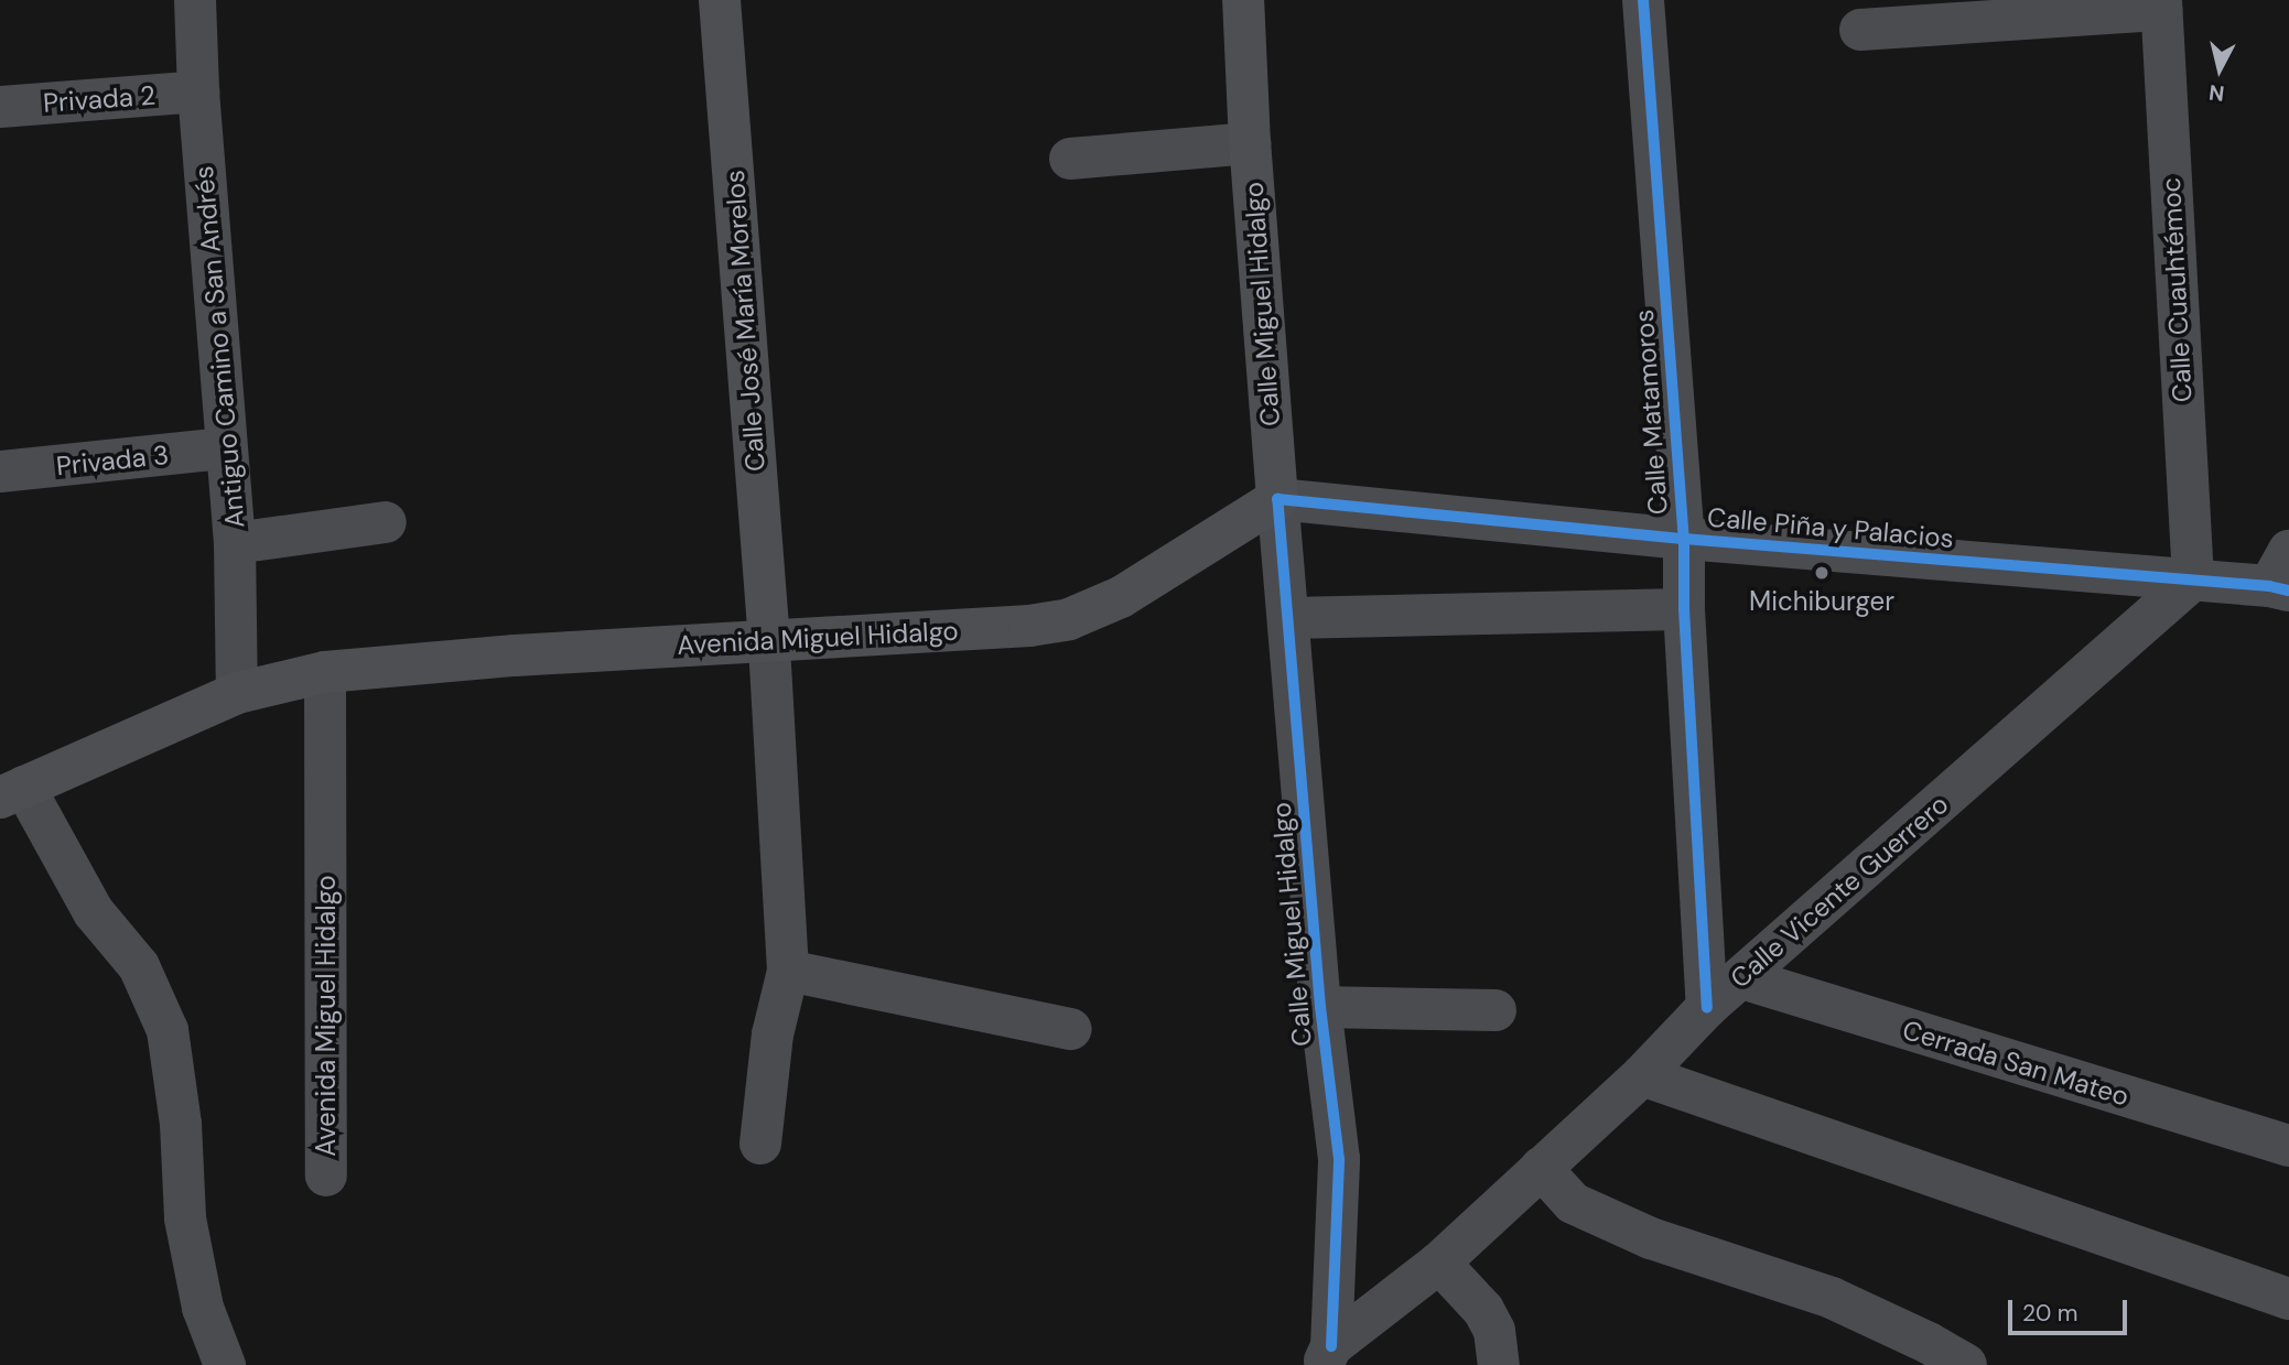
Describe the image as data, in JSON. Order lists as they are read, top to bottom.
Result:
{
  "streets": {
    "main road": ["Calle Miguel Hidalgo", "Calle José María Morelos", "Avenida Miguel Hidalgo"],
    "street": [
      "Privada 2",
      "Calle Cuauhtémoc",
      "Antiguo Camino a San Andrés",
      "Calle Matamoros",
      "Privada 3",
      "Calle Piña y Palacios",
      "Calle Vicente Guerrero",
      "Cerrada San Mateo"
    ]
  },
  "crossings": [
    ["Privada 2", "Antiguo Camino a San Andrés"],
    ["Calle Cuauhtémoc", "Calle Piña y Palacios"],
    ["Calle Cuauhtémoc", "Calle Vicente Guerrero"],
    ["Calle Miguel Hidalgo", "Calle Piña y Palacios"],
    ["Calle Miguel Hidalgo", "Avenida Miguel Hidalgo"],
    ["Calle Miguel Hidalgo", "Calle Vicente Guerrero"],
    ["Calle José María Morelos", "Avenida Miguel Hidalgo"],
    ["Antiguo Camino a San Andrés", "Privada 3"],
    ["Antiguo Camino a San Andrés", "Avenida Miguel Hidalgo"],
    ["Calle Matamoros", "Calle Piña y Palacios"],
    ["Calle Matamoros", "Calle Vicente Guerrero"],
    ["Calle Piña y Palacios", "Avenida Miguel Hidalgo"],
    ["Calle Piña y Palacios", "Calle Vicente Guerrero"],
    ["Calle Vicente Guerrero", "Cerrada San Mateo"]
  ],
  "places": ["Michiburger"],
  "scale_bar": "20 m",
  "north": "bottom"
}
